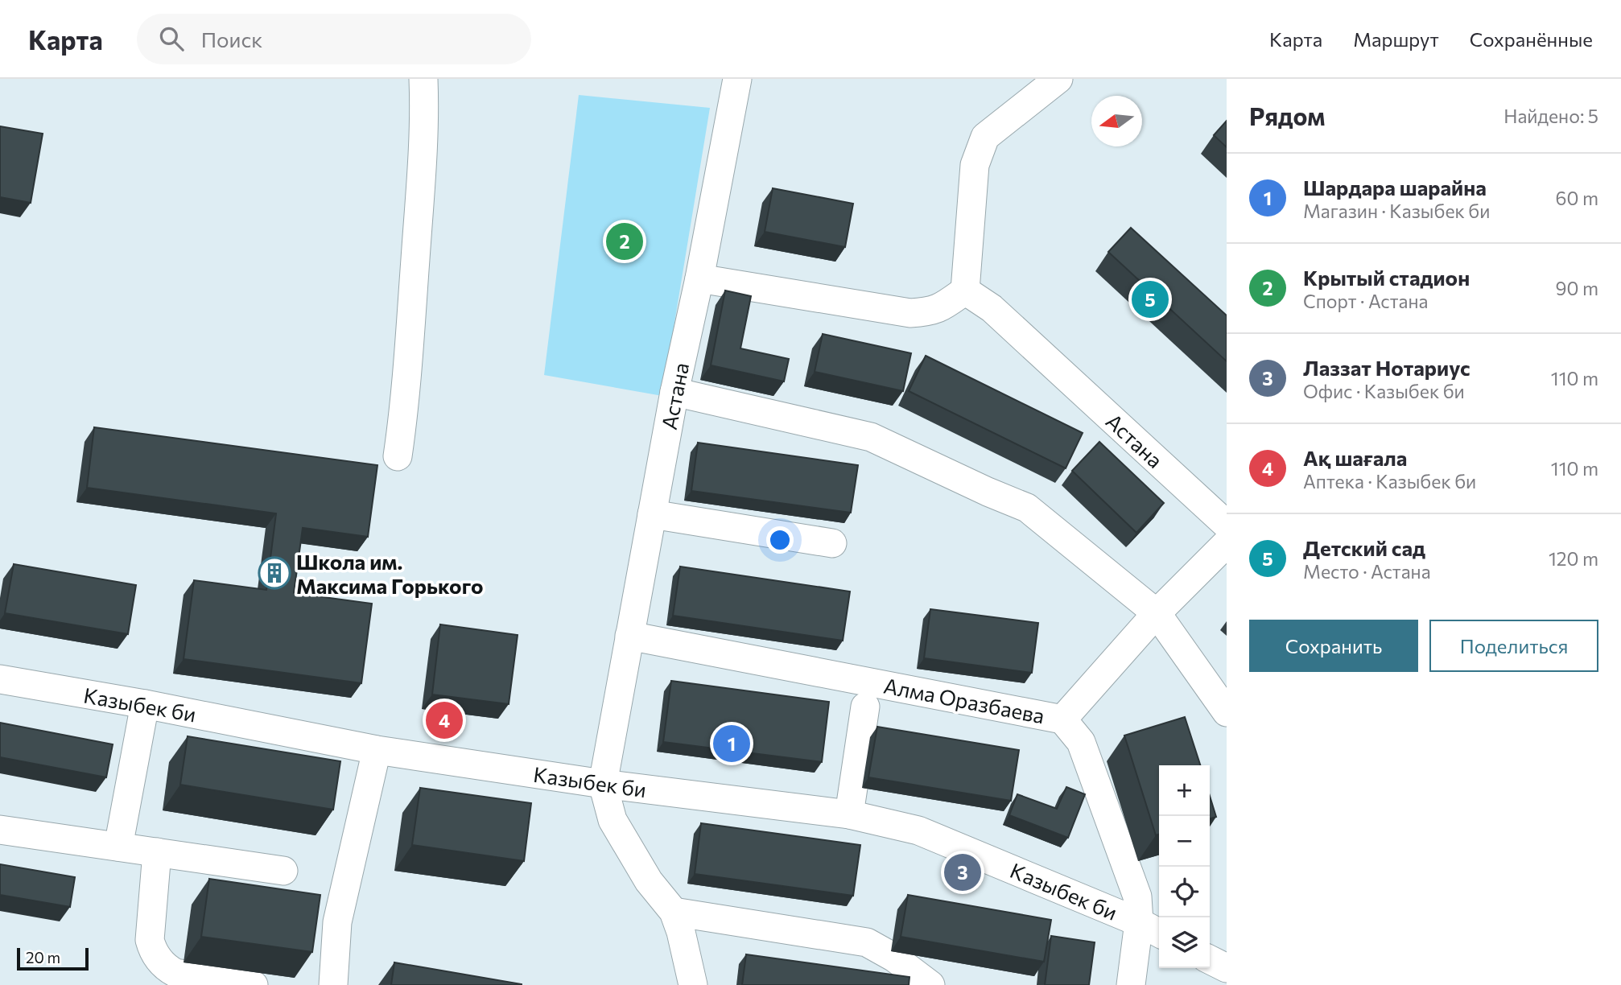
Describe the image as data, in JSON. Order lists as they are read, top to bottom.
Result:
{
  "streets": {
    "street": ["Астана", "Алма Оразбаева", "Казыбек би"]
  },
  "crossings": [
    ["Астана", "Алма Оразбаева"],
    ["Астана", "Казыбек би"]
  ],
  "places": {
    "building": ["Школа им. Максима Горького"]
  },
  "scale_bar": "20 m",
  "north": "left",
  "page": {
    "header": "Карта",
    "search": "Поиск",
    "nav": ["Карта", "Маршрут", "Сохранённые"],
    "heading": ["Рядом", "Найдено: 5"],
    "list": [
      {
        "mark": "1",
        "name": "Шардара шарайна",
        "note": "Магазин · Казыбек би",
        "value": "60 m"
      },
      {
        "mark": "2",
        "name": "Крытый стадион",
        "note": "Спорт · Астана",
        "value": "90 m"
      },
      {
        "mark": "3",
        "name": "Лаззат Нотариус",
        "note": "Офис · Казыбек би",
        "value": "110 m"
      },
      {
        "mark": "4",
        "name": "Ақ шағала",
        "note": "Аптека · Казыбек би",
        "value": "110 m"
      },
      {
        "mark": "5",
        "name": "Детский сад",
        "note": "Место · Астана",
        "value": "120 m"
      }
    ],
    "pins": [
      "2",
      "5",
      "4",
      "1",
      "3"
    ],
    "buttons": ["Сохранить", "Поделиться"],
    "map_buttons": ["+", "−"],
    "scale": "20 m"
  }
}
